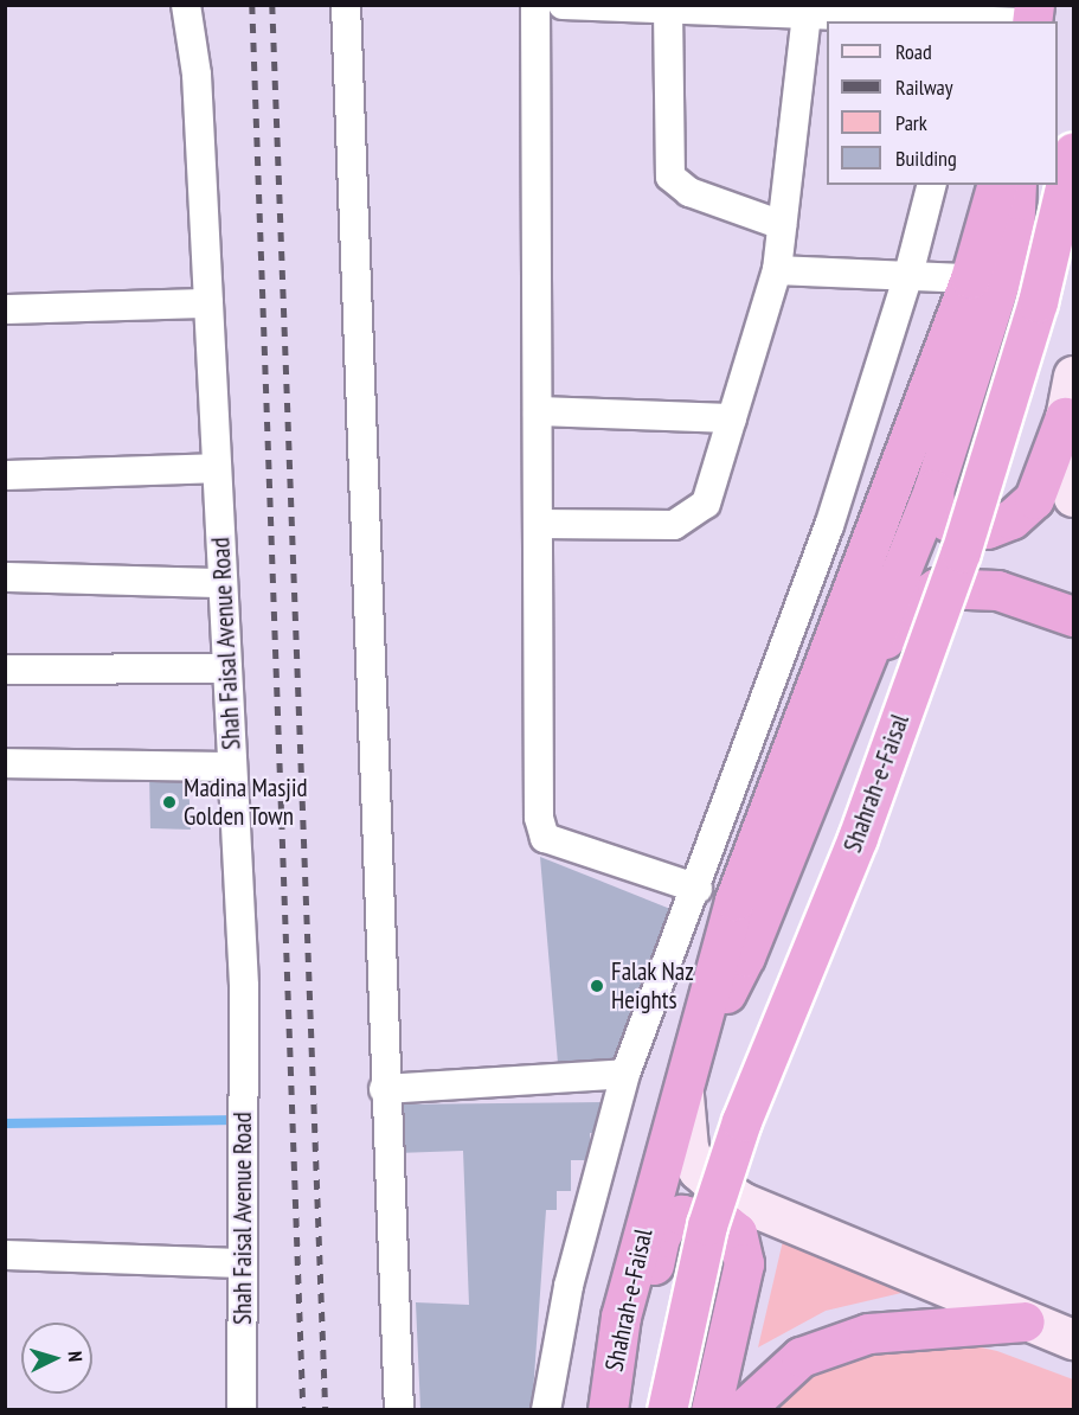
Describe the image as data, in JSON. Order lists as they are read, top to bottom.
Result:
{
  "streets": {
    "highway": ["Shahrah-e-Faisal"],
    "street": ["Shah Faisal Avenue Road"]
  },
  "places": ["Madina Masjid Golden Town", "Falak Naz Heights"],
  "legend": [
    "Road",
    "Railway",
    "Park",
    "Building"
  ],
  "north": "right"
}
